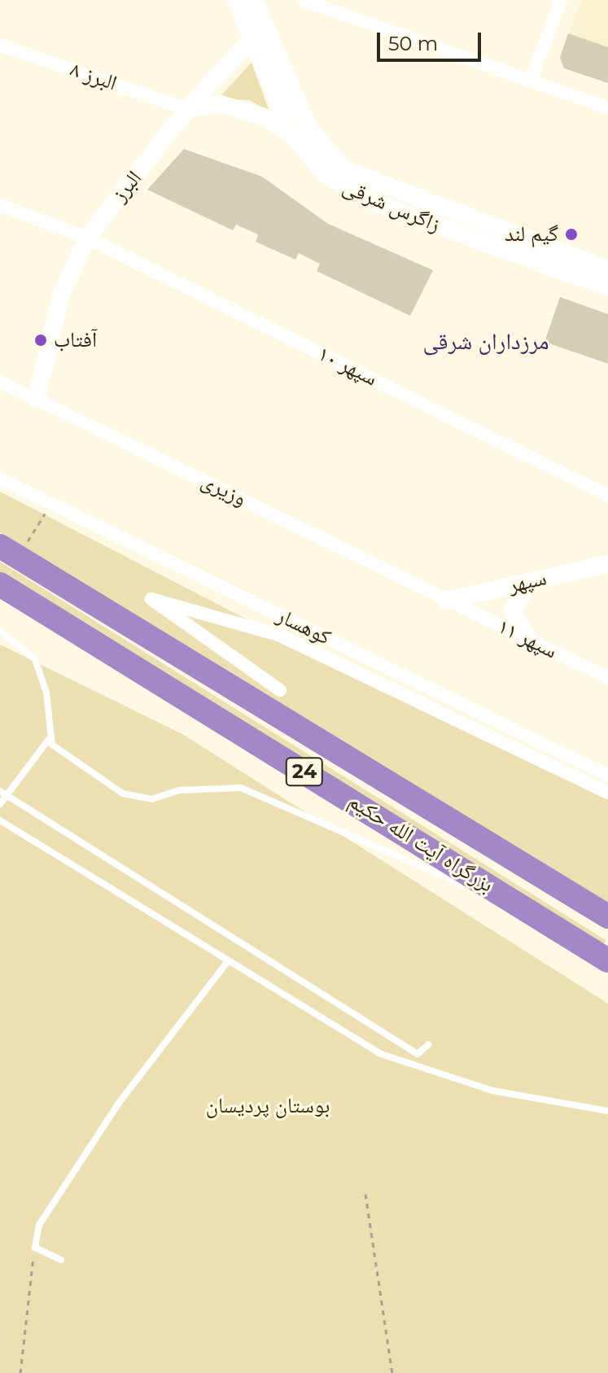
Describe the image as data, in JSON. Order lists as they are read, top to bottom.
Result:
{
  "streets": {
    "highway": ["24", "بزرگراه آیت الله حکیم"],
    "street": [
      "البرز ۸",
      "البرز",
      "زاگرس شرقی",
      "سپهر ۱۰",
      "وزیری",
      "سپهر",
      "کوهسار",
      "سپهر ۱۱"
    ]
  },
  "crossings": [
    ["البرز ۸", "البرز"],
    ["البرز", "زاگرس شرقی"],
    ["البرز", "سپهر ۱۰"],
    ["البرز", "وزیری"],
    ["وزیری", "سپهر"],
    ["وزیری", "سپهر ۱۱"],
    ["سپهر", "سپهر ۱۱"]
  ],
  "districts": ["مرزداران شرقی"],
  "parks": ["بوستان پردیسان"],
  "places": ["گیم لند", "آفتاب"],
  "scale_bar": "50 m"
}
